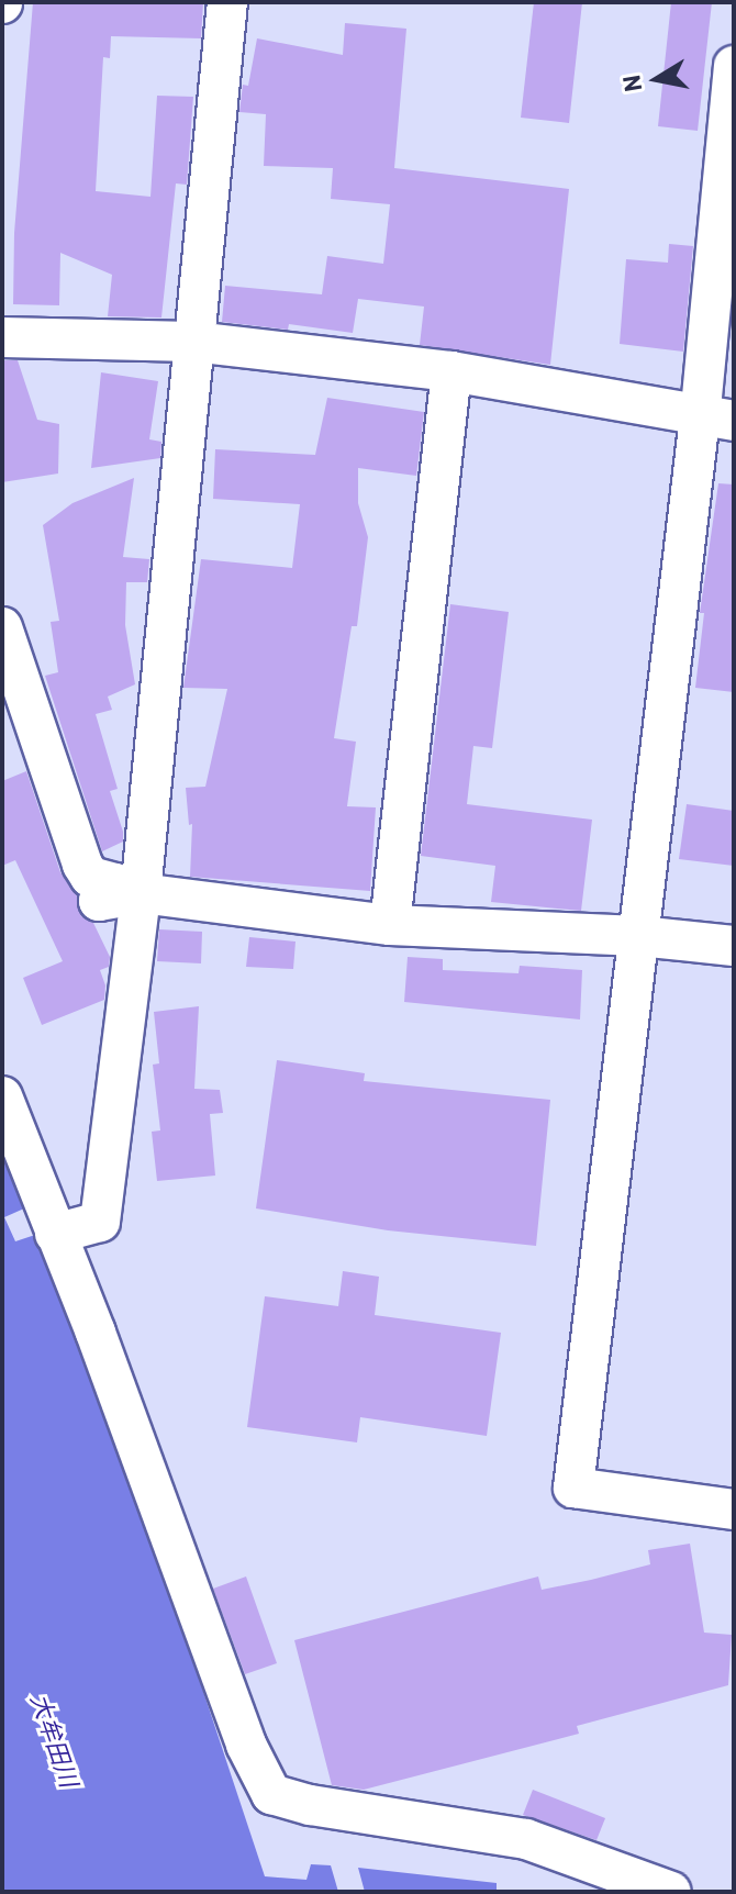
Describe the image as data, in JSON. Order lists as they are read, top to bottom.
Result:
{
  "water": ["大牟田川"],
  "north": "left"
}
